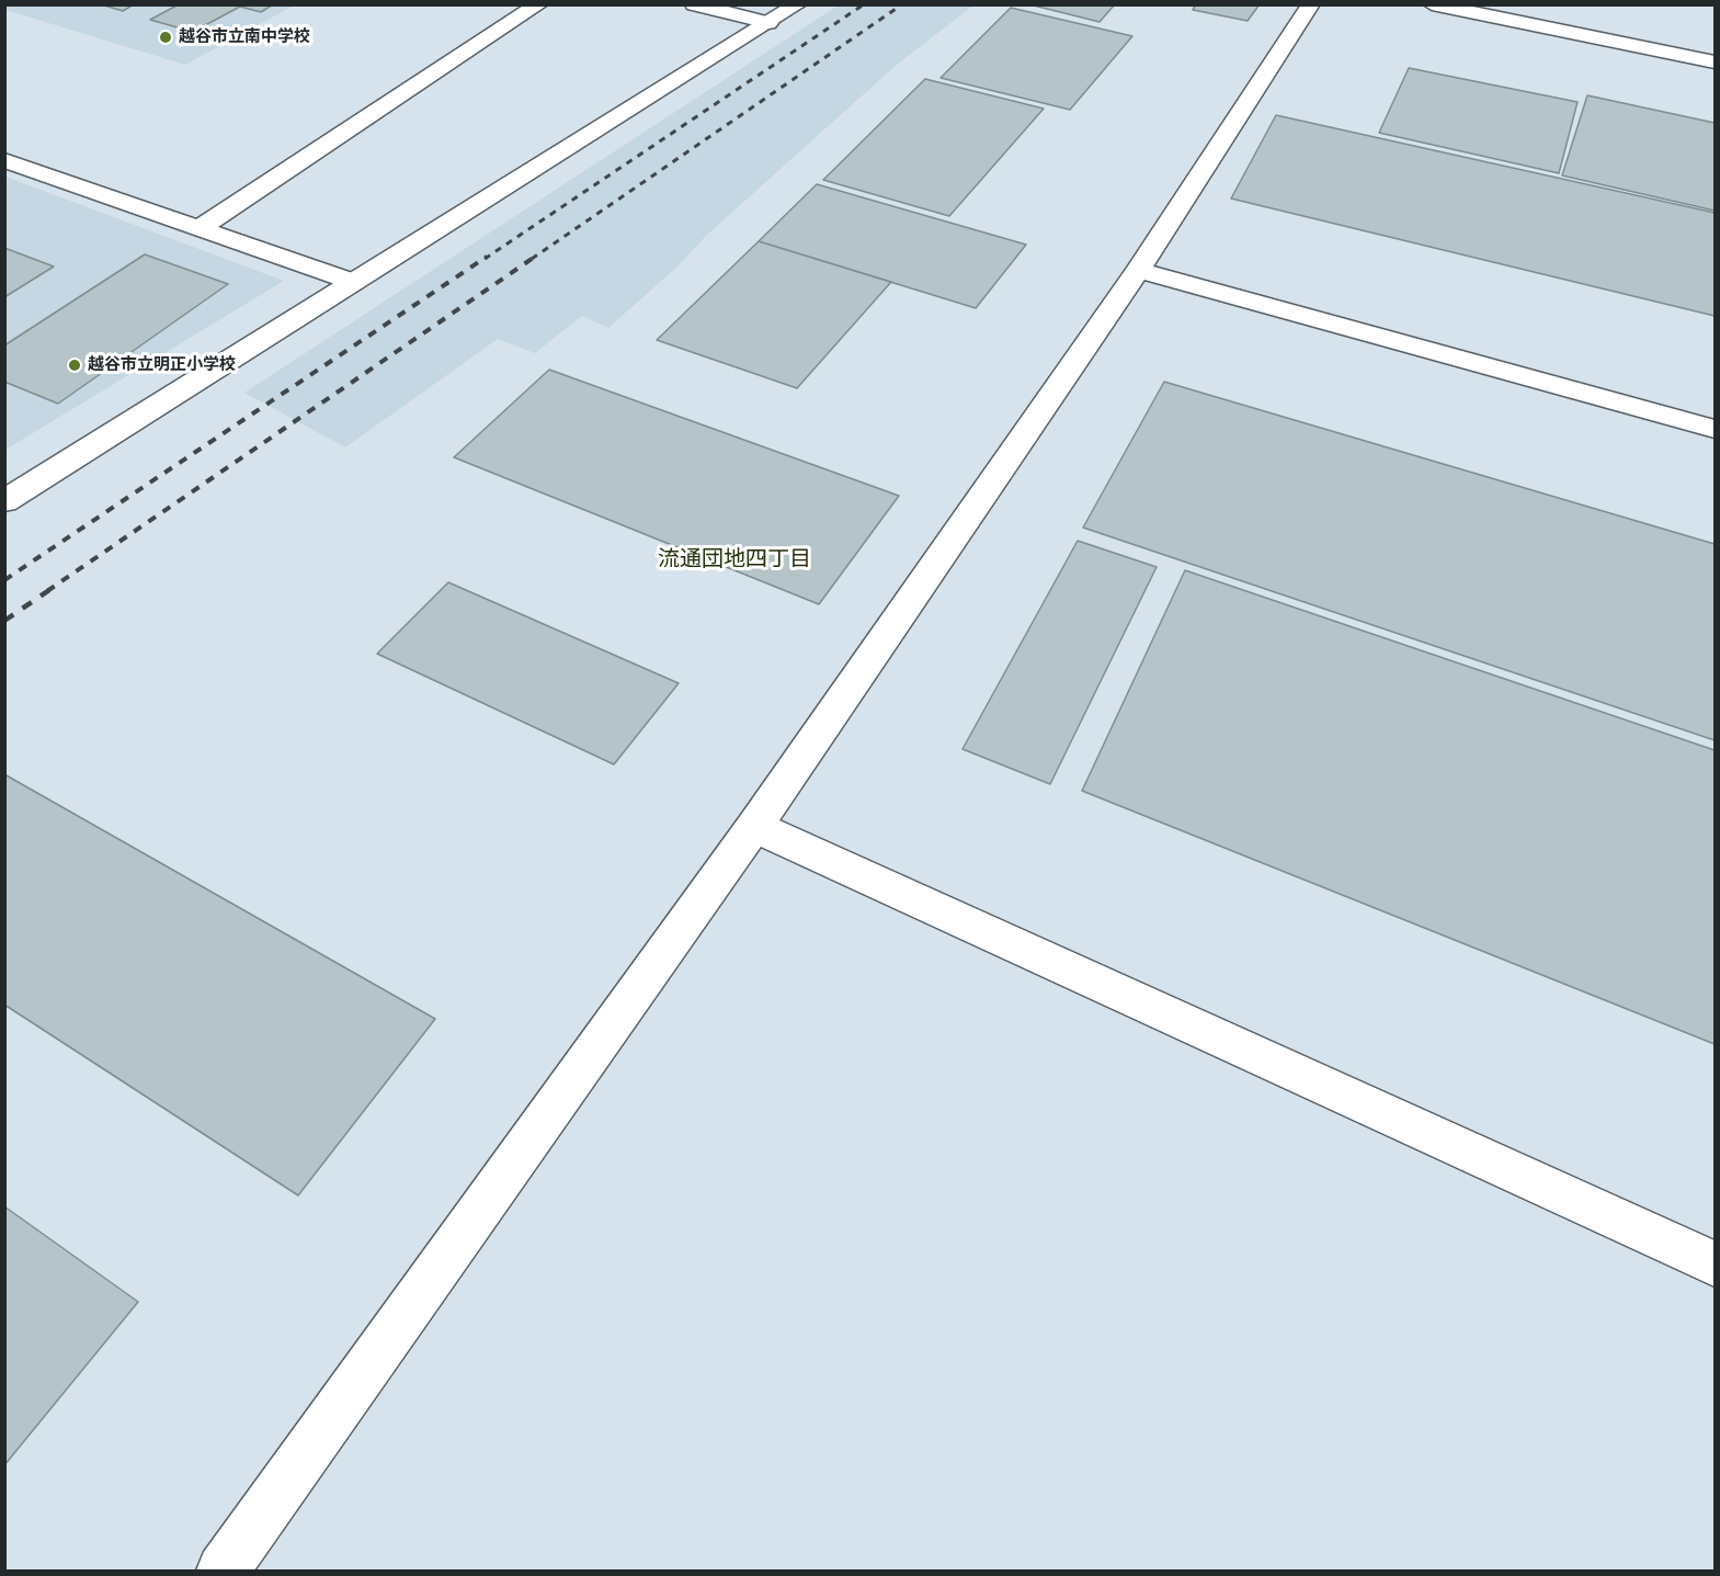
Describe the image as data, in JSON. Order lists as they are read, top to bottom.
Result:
{
  "districts": ["流通団地四丁目"],
  "places": ["越谷市立南中学校", "越谷市立明正小学校"]
}
